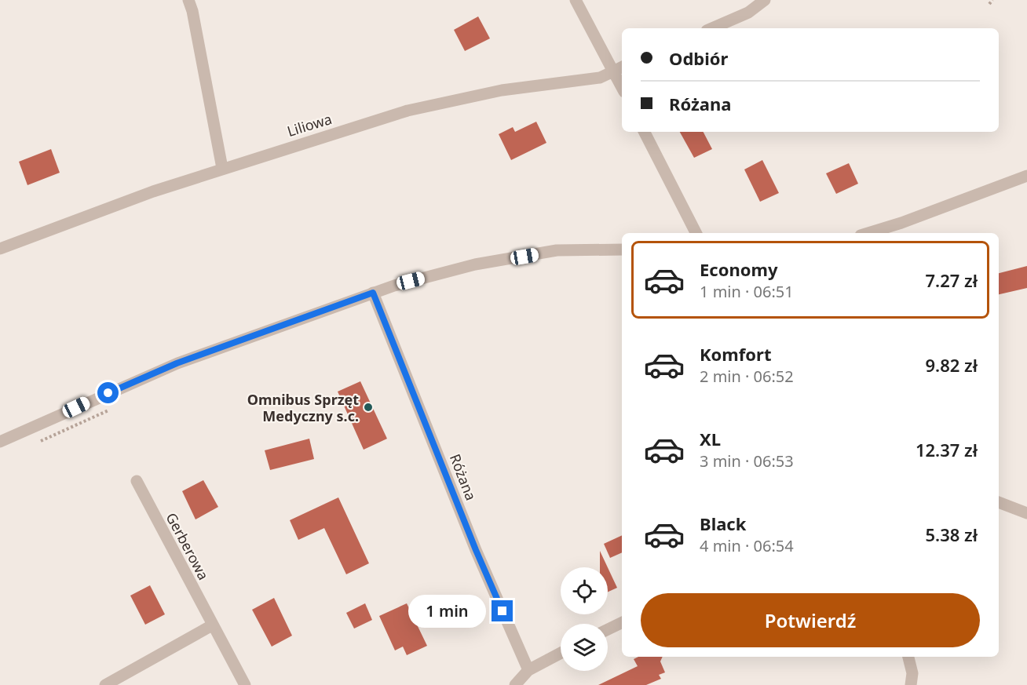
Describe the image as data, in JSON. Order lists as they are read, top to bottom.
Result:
{
  "streets": {
    "street": ["Liliowa", "Różana", "Gerberowa"]
  },
  "places": ["Omnibus Sprzęt Medyczny s.c."],
  "page": {
    "banner": ["Odbiór", "Różana"],
    "list": [
      {
        "name": "Economy",
        "note": "1 min · 06:51",
        "value": "7.27 zł"
      },
      {
        "name": "Komfort",
        "note": "2 min · 06:52",
        "value": "9.82 zł"
      },
      {
        "name": "XL",
        "note": "3 min · 06:53",
        "value": "12.37 zł"
      },
      {
        "name": "Black",
        "note": "4 min · 06:54",
        "value": "5.38 zł"
      }
    ],
    "buttons": "Potwierdź",
    "bubble": "1 min"
  }
}
